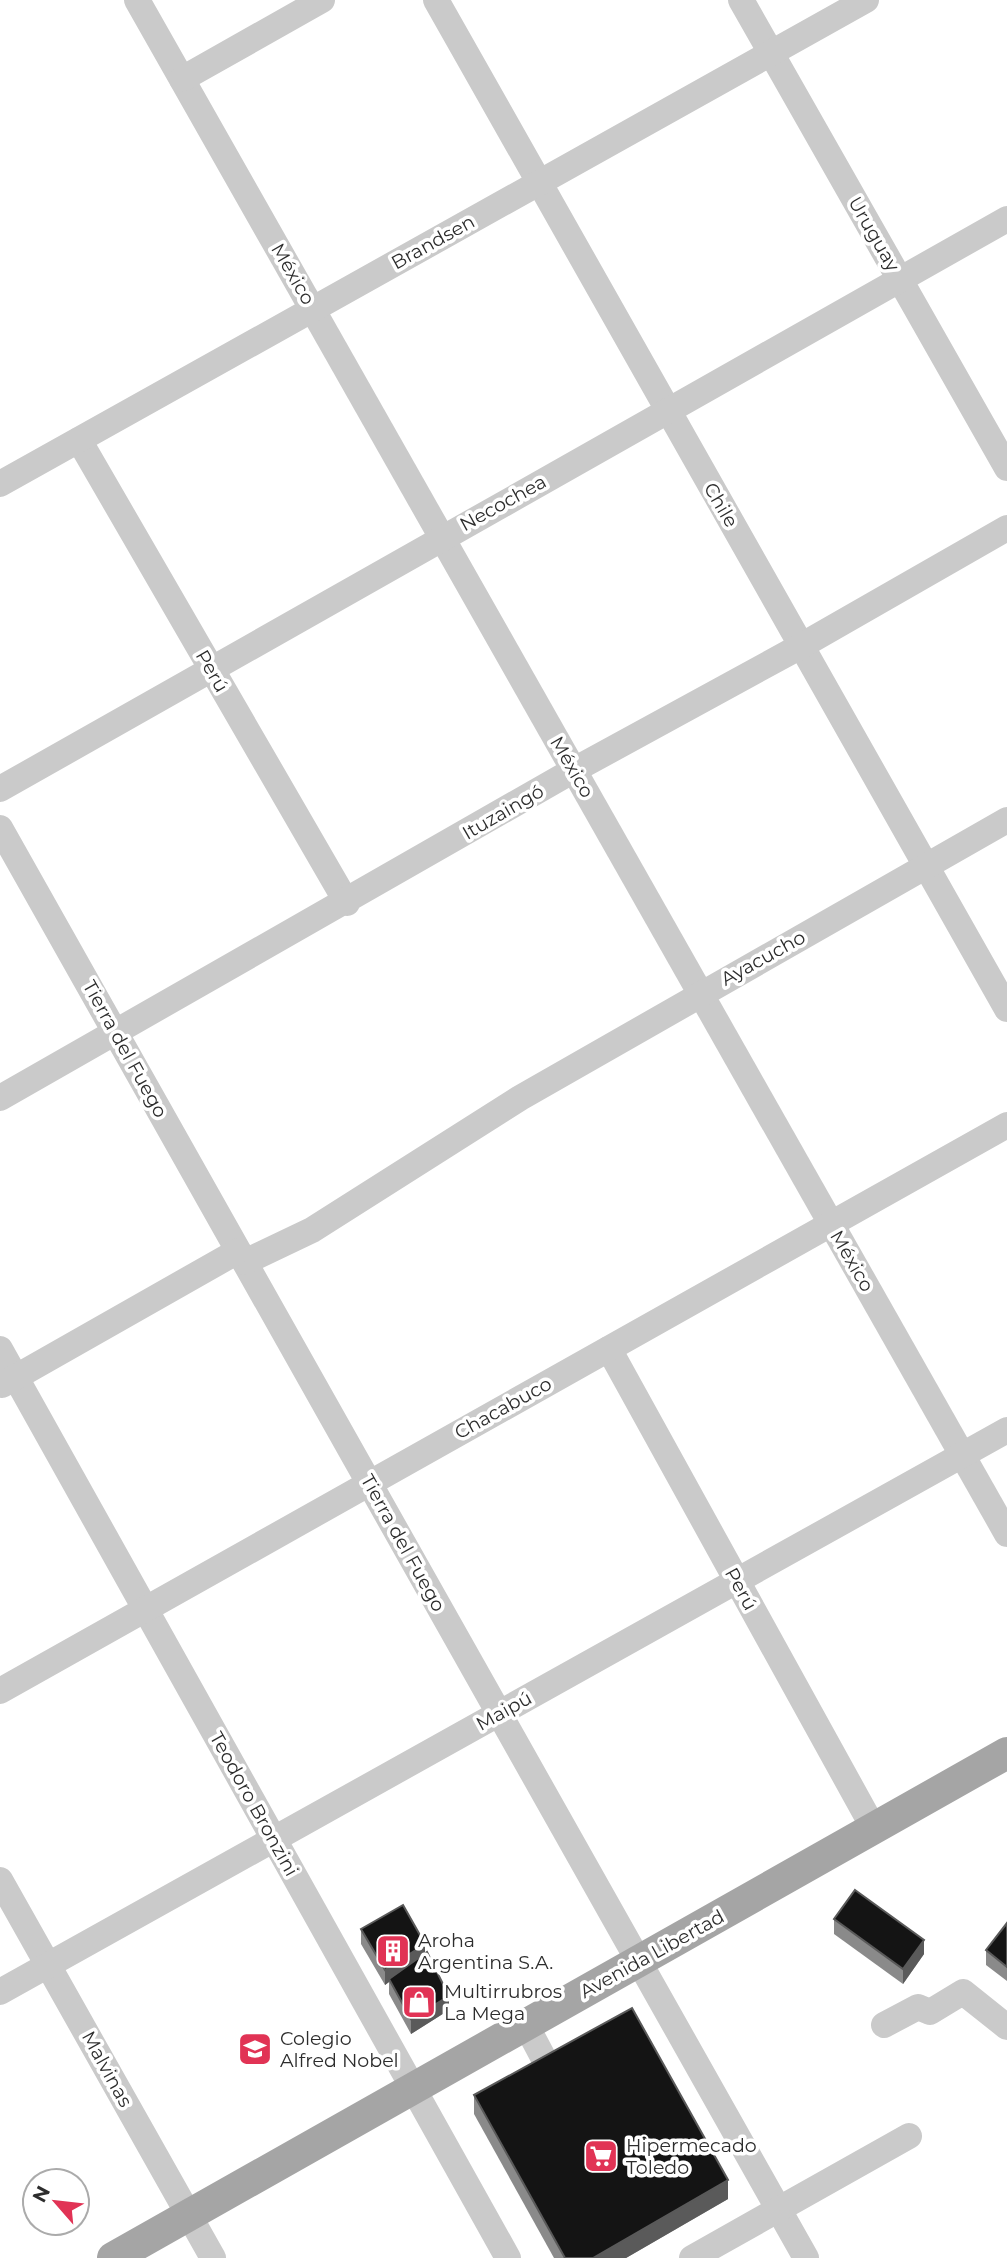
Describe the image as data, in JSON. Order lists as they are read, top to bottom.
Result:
{
  "streets": {
    "main road": ["Avenida Libertad"],
    "street": [
      "Uruguay",
      "Brandsen",
      "México",
      "Necochea",
      "Chile",
      "Perú",
      "Ituzaingó",
      "Ayacucho",
      "Tierra del Fuego",
      "Chacabuco",
      "Maipú",
      "Teodoro Bronzini",
      "Malvinas"
    ]
  },
  "crossings": [
    ["Uruguay", "Brandsen"],
    ["Uruguay", "Necochea"],
    ["Brandsen", "México"],
    ["Brandsen", "Chile"],
    ["Brandsen", "Perú"],
    ["México", "Necochea"],
    ["México", "Ituzaingó"],
    ["México", "Ayacucho"],
    ["México", "Chacabuco"],
    ["México", "Maipú"],
    ["Necochea", "Chile"],
    ["Necochea", "Perú"],
    ["Chile", "Ituzaingó"],
    ["Chile", "Ayacucho"],
    ["Perú", "Ituzaingó"],
    ["Perú", "Chacabuco"],
    ["Perú", "Maipú"],
    ["Perú", "Avenida Libertad"],
    ["Ituzaingó", "Tierra del Fuego"],
    ["Ayacucho", "Tierra del Fuego"],
    ["Tierra del Fuego", "Chacabuco"],
    ["Tierra del Fuego", "Maipú"],
    ["Tierra del Fuego", "Avenida Libertad"],
    ["Chacabuco", "Teodoro Bronzini"],
    ["Maipú", "Teodoro Bronzini"],
    ["Maipú", "Malvinas"],
    ["Teodoro Bronzini", "Avenida Libertad"],
    ["Avenida Libertad", "Malvinas"]
  ],
  "places": {
    "building": ["Aroha Argentina S.A."],
    "shop": ["Multirrubros La Mega"],
    "school or university": ["Colegio Alfred Nobel"],
    "supermarket": ["Hipermecado Toledo"]
  },
  "north": "top left"
}
